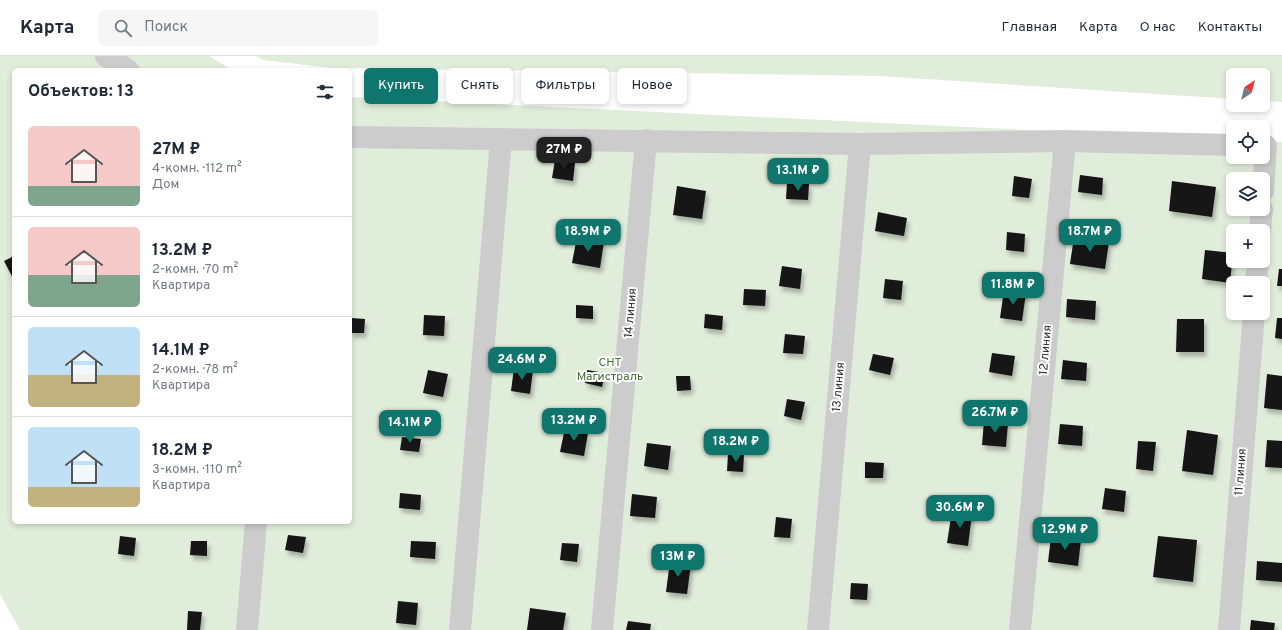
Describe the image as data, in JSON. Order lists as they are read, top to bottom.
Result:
{
  "streets": {
    "street": [
      "14 линия",
      "12 линия",
      "13 линия",
      "11 линия"
    ]
  },
  "parks": ["СНТ Магистраль"],
  "north": "top right",
  "page": {
    "header": "Карта",
    "search": "Поиск",
    "nav": [
      "Главная",
      "Карта",
      "О нас",
      "Контакты"
    ],
    "map_buttons": ["+", "−"],
    "chip": [
      "Купить",
      "Снять",
      "Фильтры",
      "Новое"
    ],
    "heading": "Объектов: 13",
    "list": [
      {
        "name": "27M ₽",
        "note": "4-комн. · 112 m² · Дом"
      },
      {
        "name": "13.2M ₽",
        "note": "2-комн. · 70 m² · Квартира"
      },
      {
        "name": "14.1M ₽",
        "note": "2-комн. · 78 m² · Квартира"
      },
      {
        "name": "18.2M ₽",
        "note": "3-комн. · 110 m² · Квартира"
      }
    ],
    "price": [
      "27M ₽",
      "13.1M ₽",
      "18.9M ₽",
      "18.7M ₽",
      "11.8M ₽",
      "24.6M ₽",
      "26.7M ₽",
      "13.2M ₽",
      "14.1M ₽",
      "18.2M ₽",
      "30.6M ₽",
      "12.9M ₽",
      "13M ₽"
    ]
  }
}
